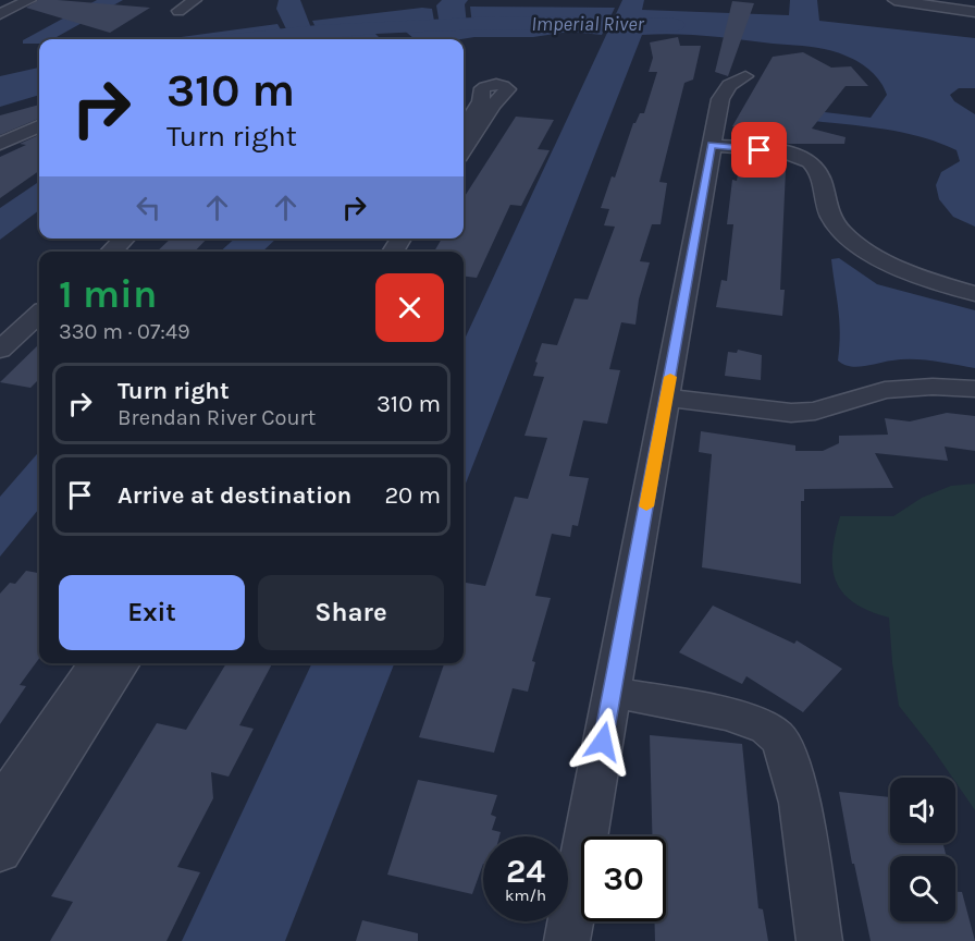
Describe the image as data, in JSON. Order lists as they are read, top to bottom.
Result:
{
  "water": ["Imperial River"],
  "page": {
    "turn": ["310 m", "Turn right"],
    "heading": ["1 min", "330 m · 07:49"],
    "list": [
      {
        "name": "Turn right",
        "note": "Brendan River Court",
        "value": "310 m"
      },
      {
        "name": "Arrive at destination",
        "value": "20 m"
      }
    ],
    "buttons": ["Exit", "Share"],
    "speed": "24 km/h",
    "limit": "30"
  }
}
